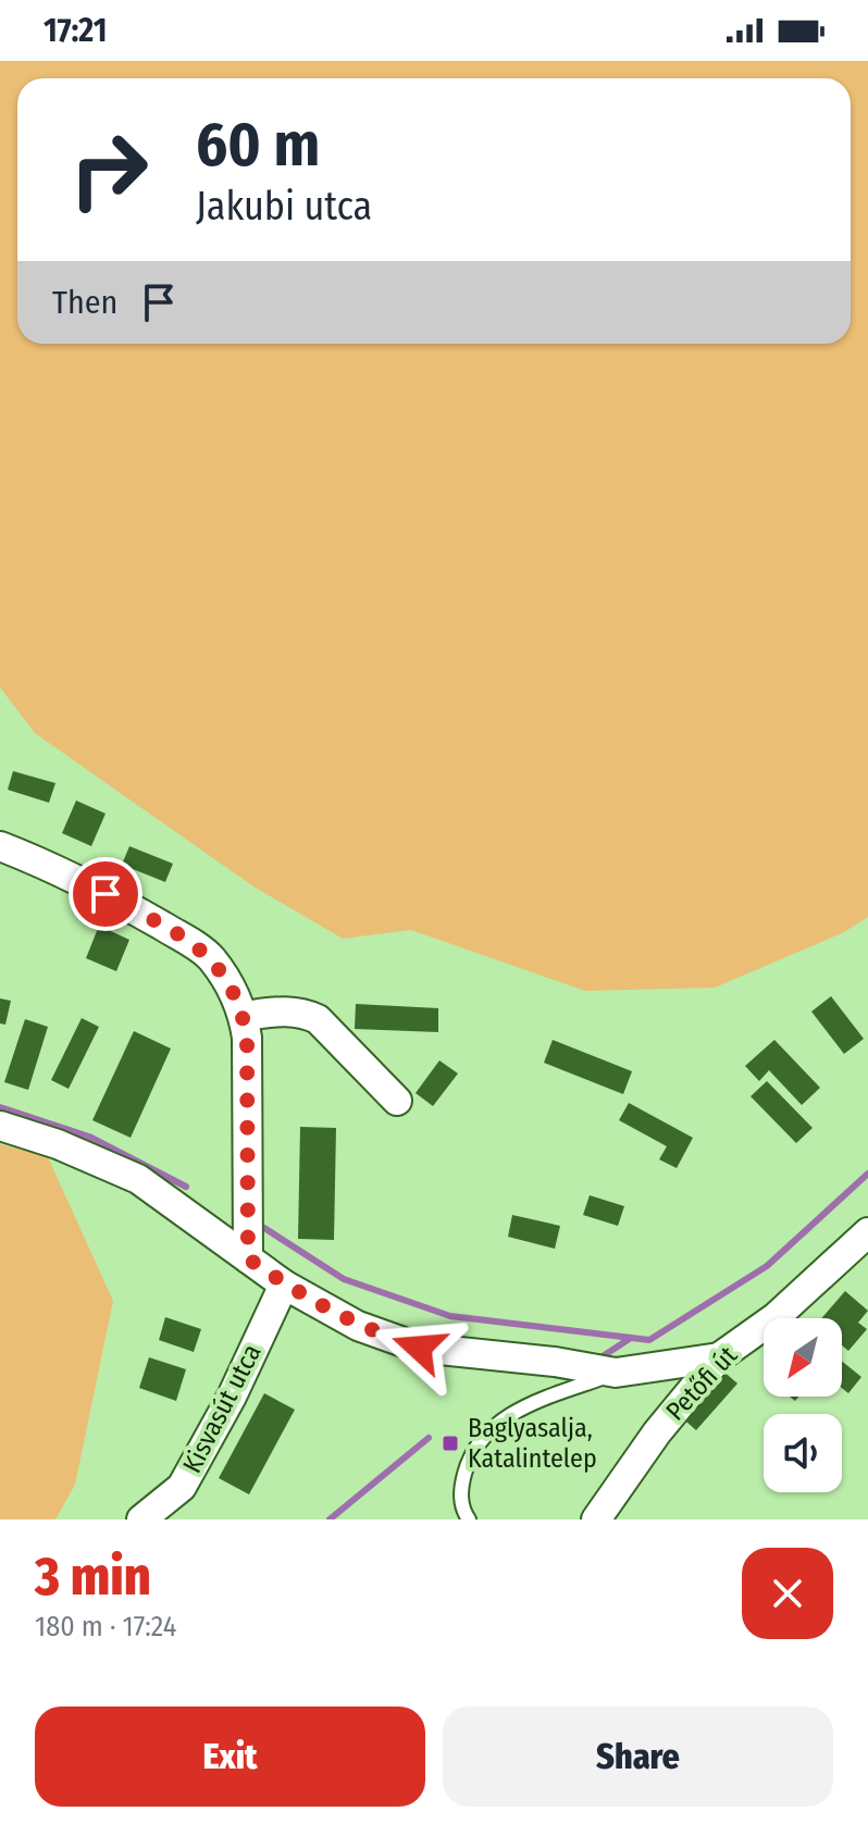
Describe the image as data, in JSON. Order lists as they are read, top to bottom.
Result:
{
  "streets": {
    "street": ["Petőfi út", "Kisvasút utca"]
  },
  "places": {
    "transit": ["Baglyasalja, Katalintelep"]
  },
  "north": "bottom left",
  "page": {
    "status": "17:21",
    "turn": ["60 m", "Jakubi utca"],
    "then": "Then",
    "heading": ["3 min", "180 m · 17:24"],
    "buttons": ["Exit", "Share"]
  }
}
